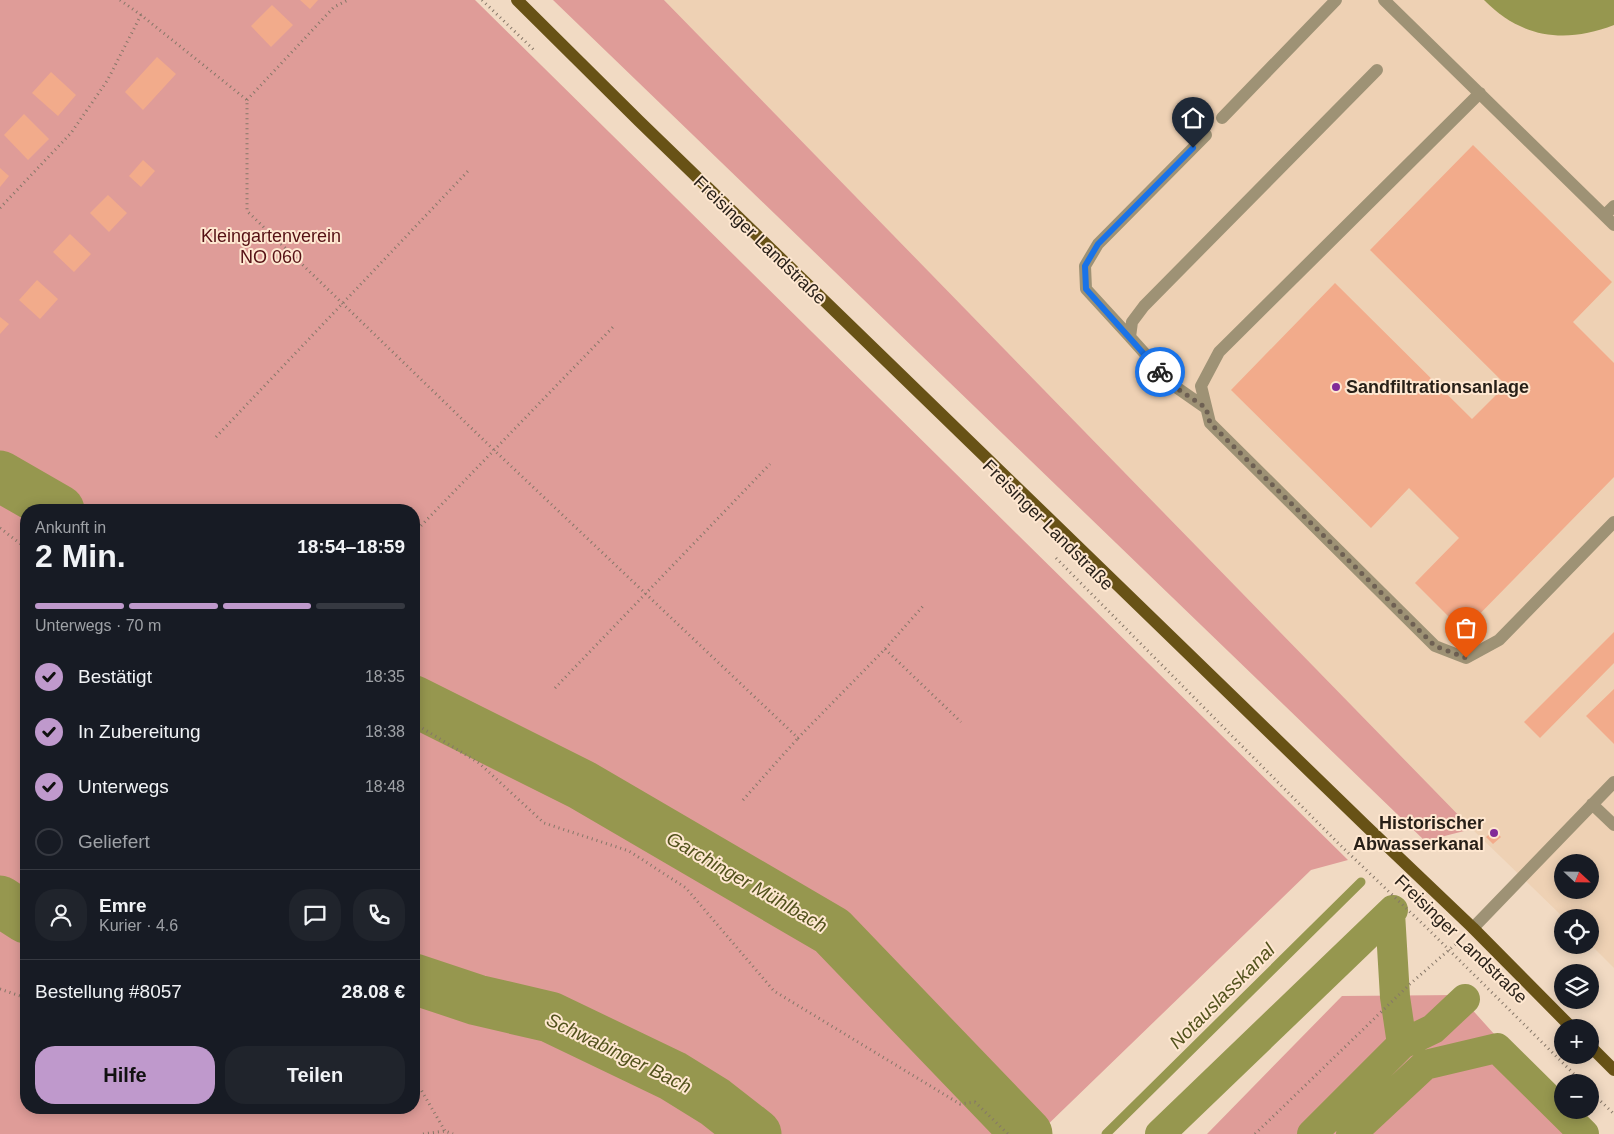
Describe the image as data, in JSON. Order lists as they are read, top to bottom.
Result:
{
  "streets": {
    "main road": ["Freisinger Landstraße"]
  },
  "water": ["Garchinger Mühlbach", "Notauslasskanal", "Schwabinger Bach"],
  "parks": ["Kleingartenverein NO 060"],
  "places": ["Sandfiltrationsanlage", "Historischer Abwasserkanal"],
  "north": "right",
  "page": {
    "heading": ["2 Min.", "Ankunft in", "18:54–18:59"],
    "panel": [
      "Emre",
      "Kurier · 4.6",
      "Bestellung #8057",
      "28.08 €"
    ],
    "bar": "Unterwegs · 70 m",
    "list": [
      ["Bestätigt", "18:35"],
      ["In Zubereitung", "18:38"],
      ["Unterwegs", "18:48"],
      "Geliefert"
    ],
    "map_buttons": ["+", "−"],
    "buttons": ["Hilfe", "Teilen"]
  }
}
